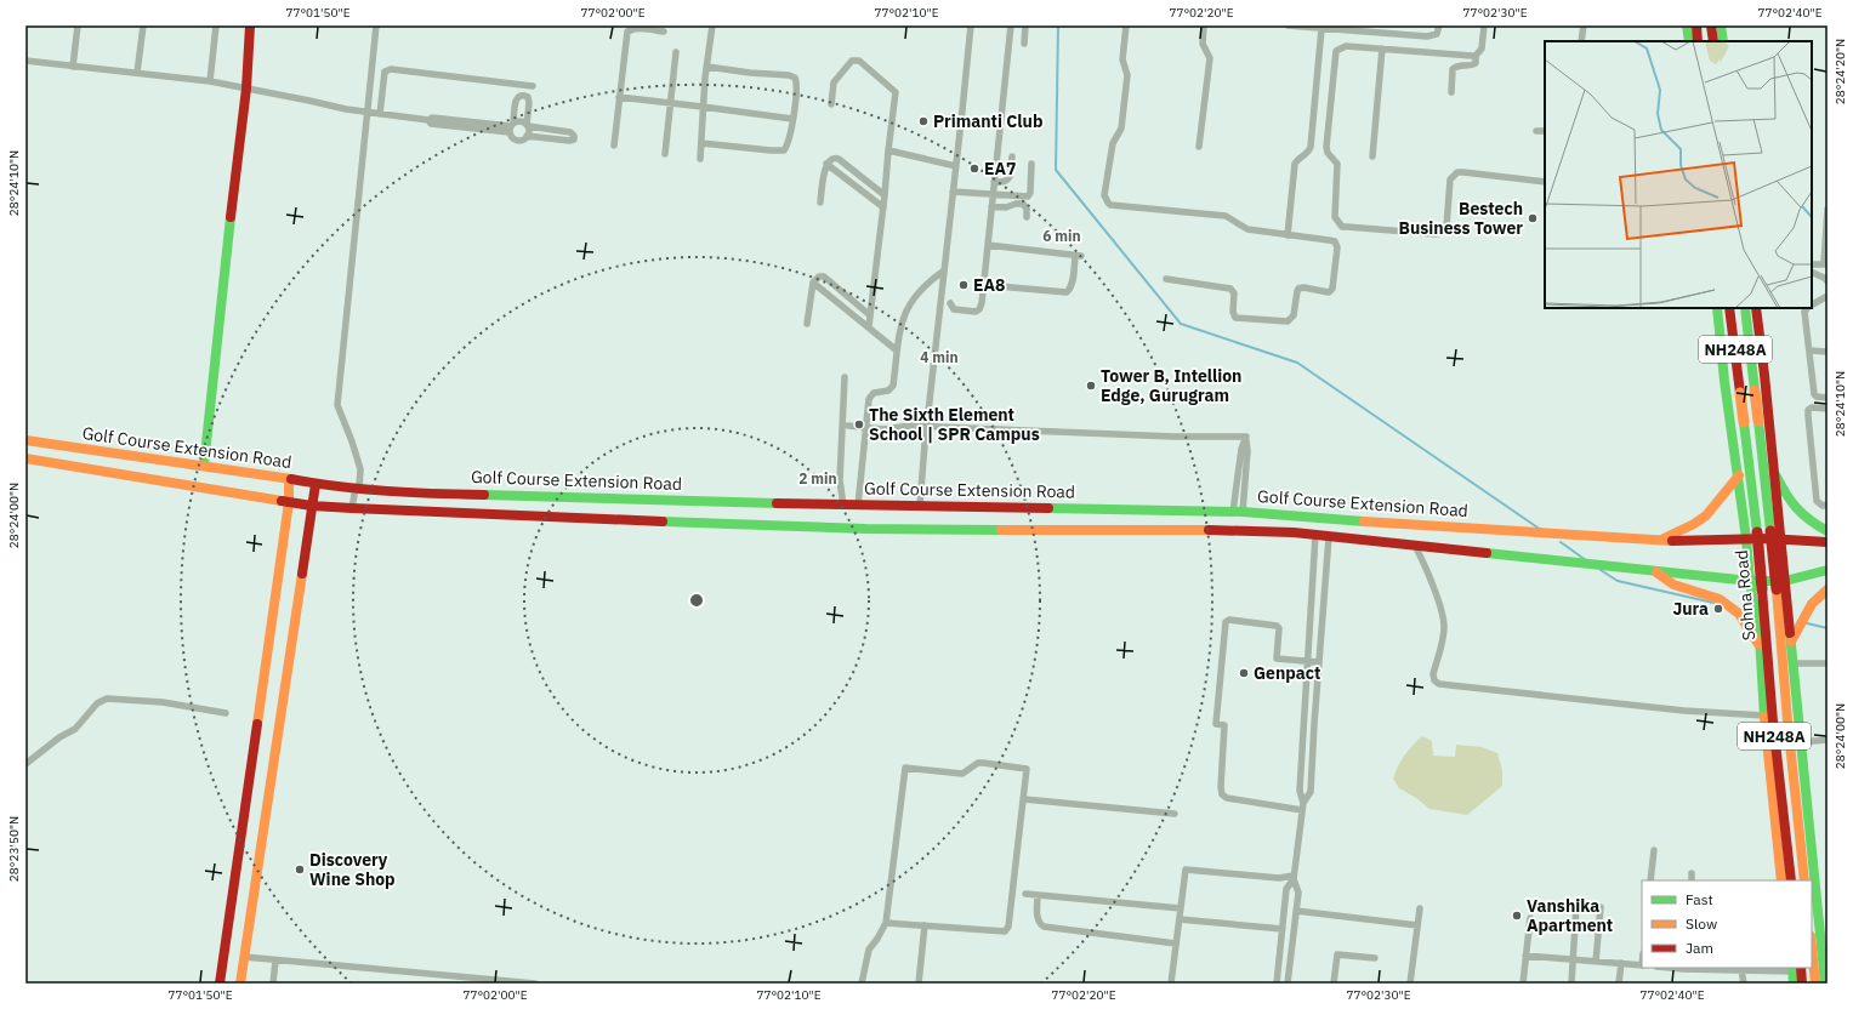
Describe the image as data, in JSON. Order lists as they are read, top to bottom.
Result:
{
  "streets": {
    "main road": ["NH248A", "Golf Course Extension Road", "Sohna Road"]
  },
  "places": [
    "Primanti Club",
    "EA7",
    "Bestech Business Tower",
    "EA8",
    "Tower B, Intellion Edge, Gurugram",
    "The Sixth Element School | SPR Campus",
    "Jura",
    "Genpact",
    "Discovery Wine Shop",
    "Vanshika Apartment"
  ],
  "legend": ["Fast", "Slow", "Jam"],
  "coordinates": [
    "77°01'50\"E",
    "77°02'00\"E",
    "77°02'10\"E",
    "77°02'20\"E",
    "77°02'30\"E",
    "77°02'40\"E",
    "28°24'20\"N",
    "28°24'10\"N",
    "28°24'00\"N",
    "28°23'50\"N"
  ],
  "rings": ["6 min", "4 min", "2 min"]
}
